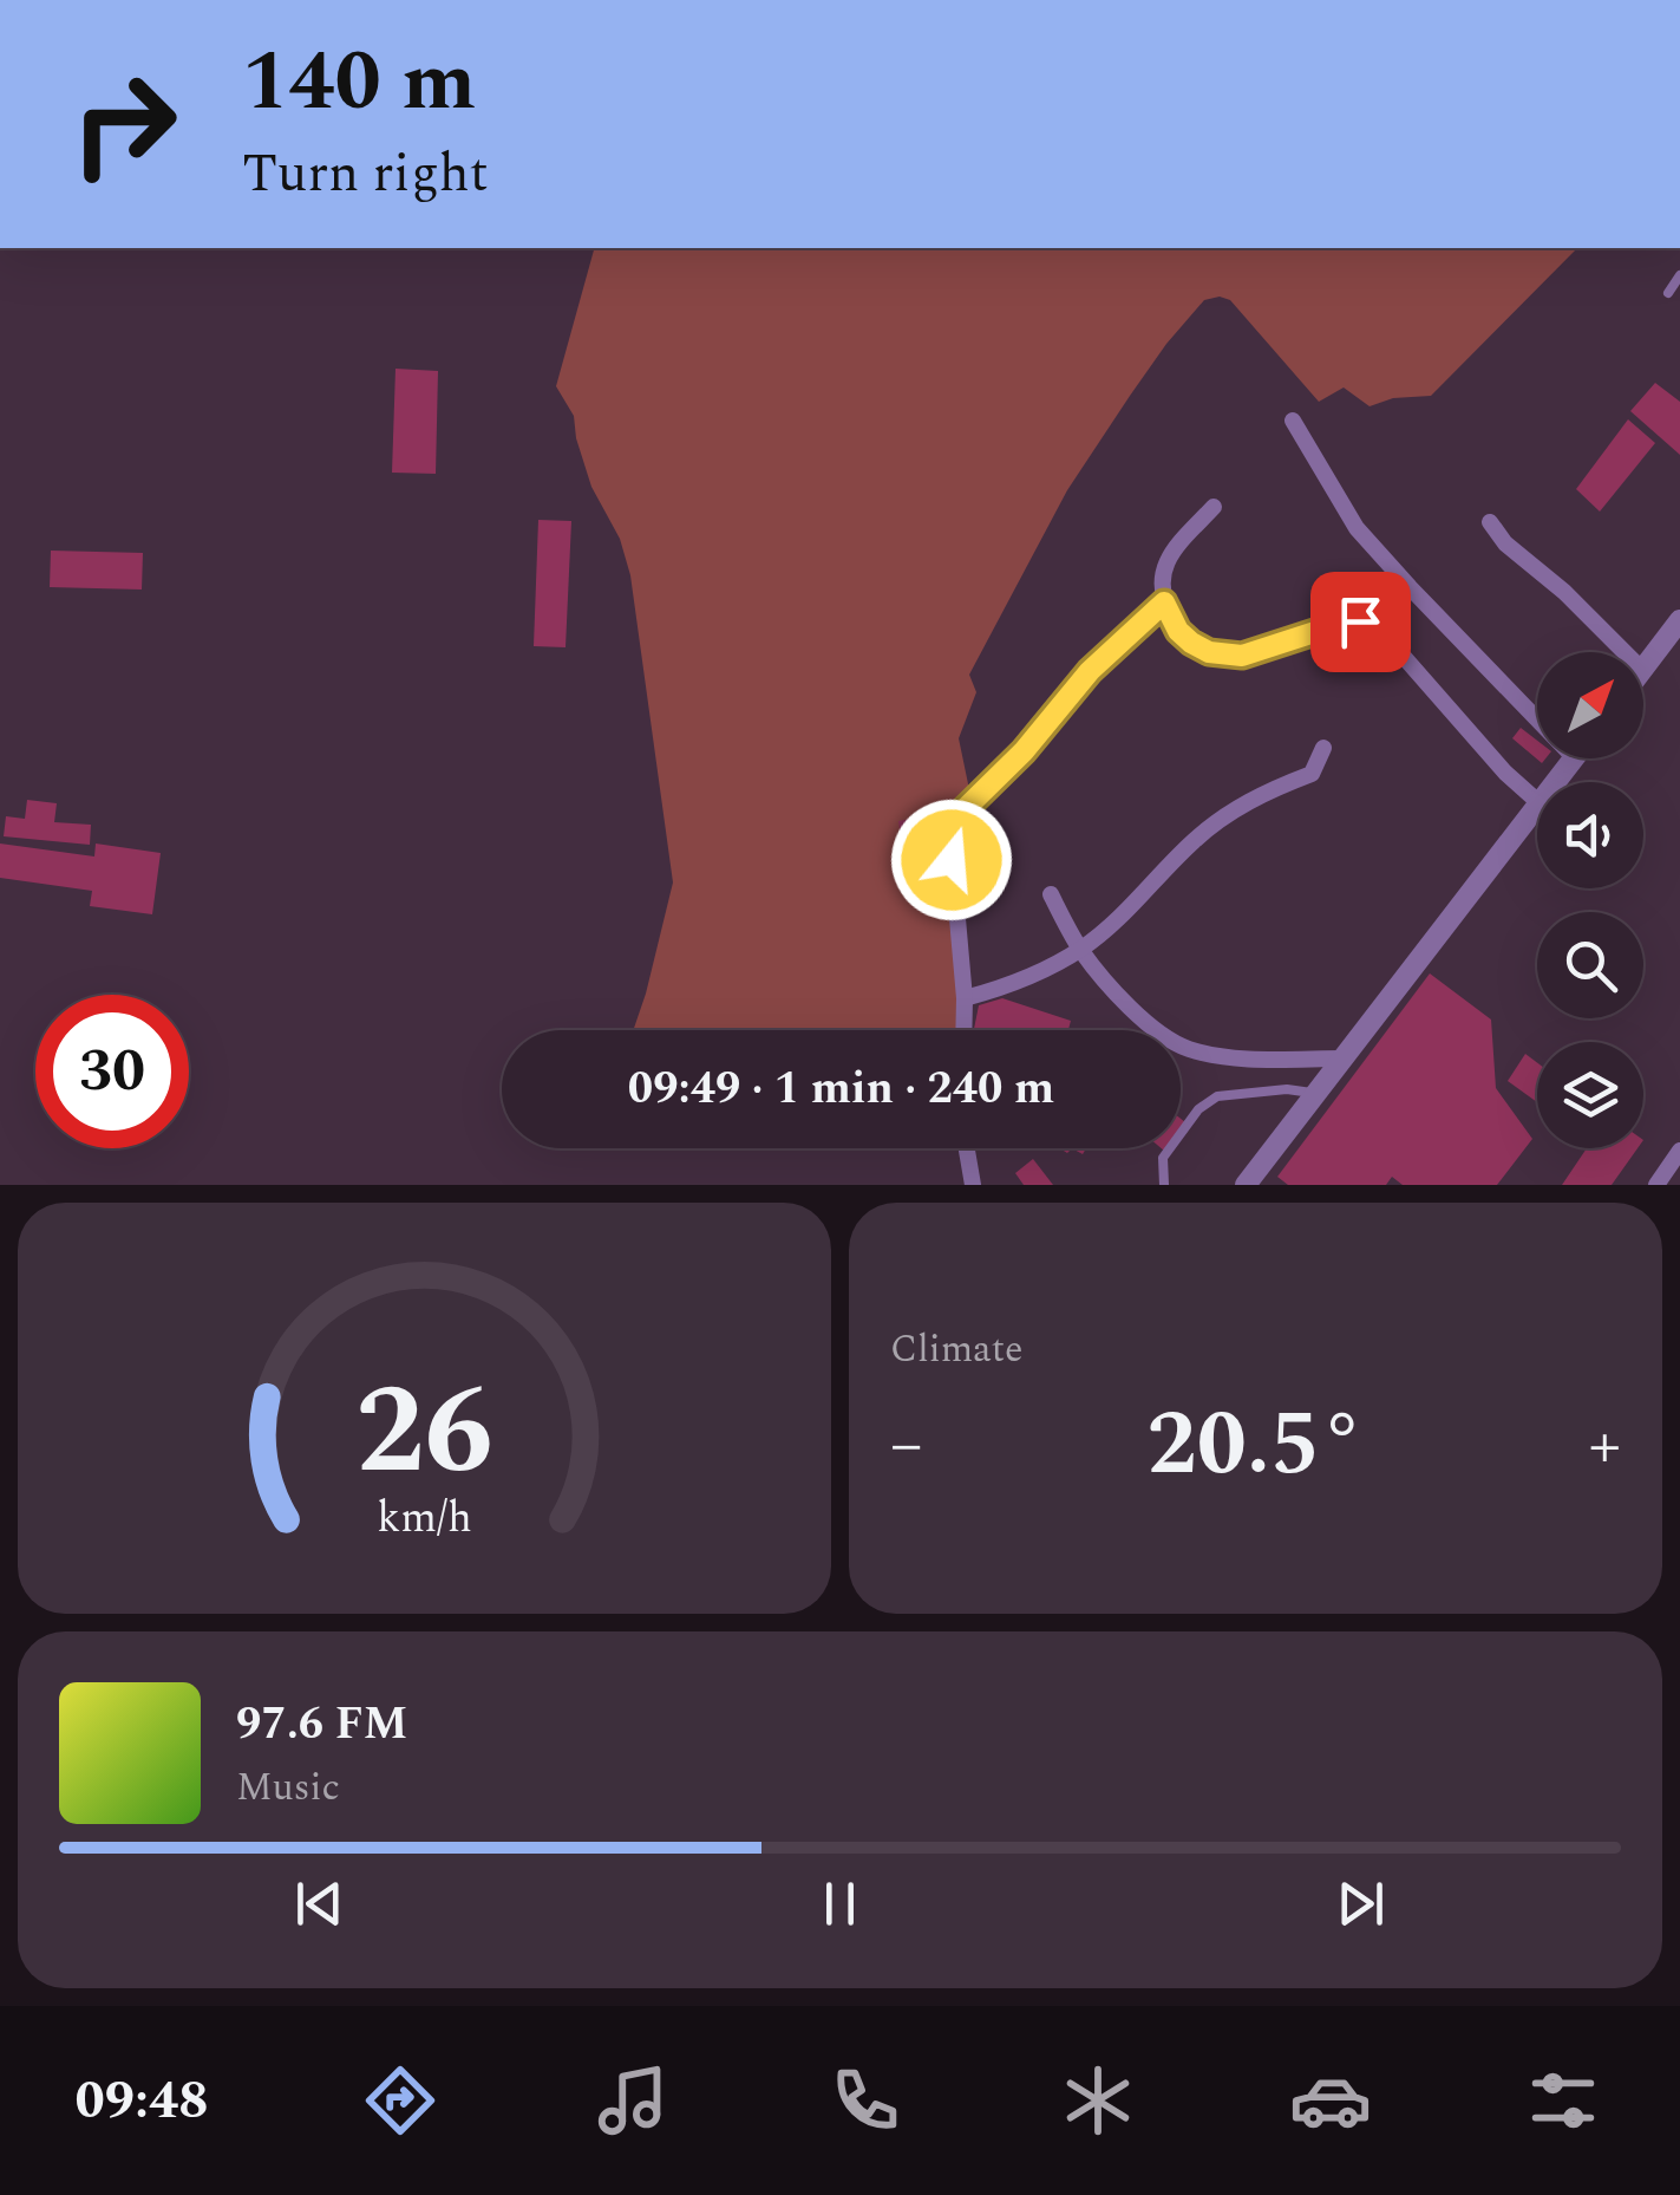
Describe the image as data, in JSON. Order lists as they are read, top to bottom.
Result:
{
  "north": "top right",
  "page": {
    "turn": ["140 m", "Turn right"],
    "limit": "30",
    "trip": "09:49 · 1 min · 240 m",
    "tile": "Climate",
    "heat": ["−", "20.5°", "+"],
    "song": ["97.6 FM", "Music"],
    "tabs": "09:48",
    "gauge": ["26", "km/h"]
  }
}
